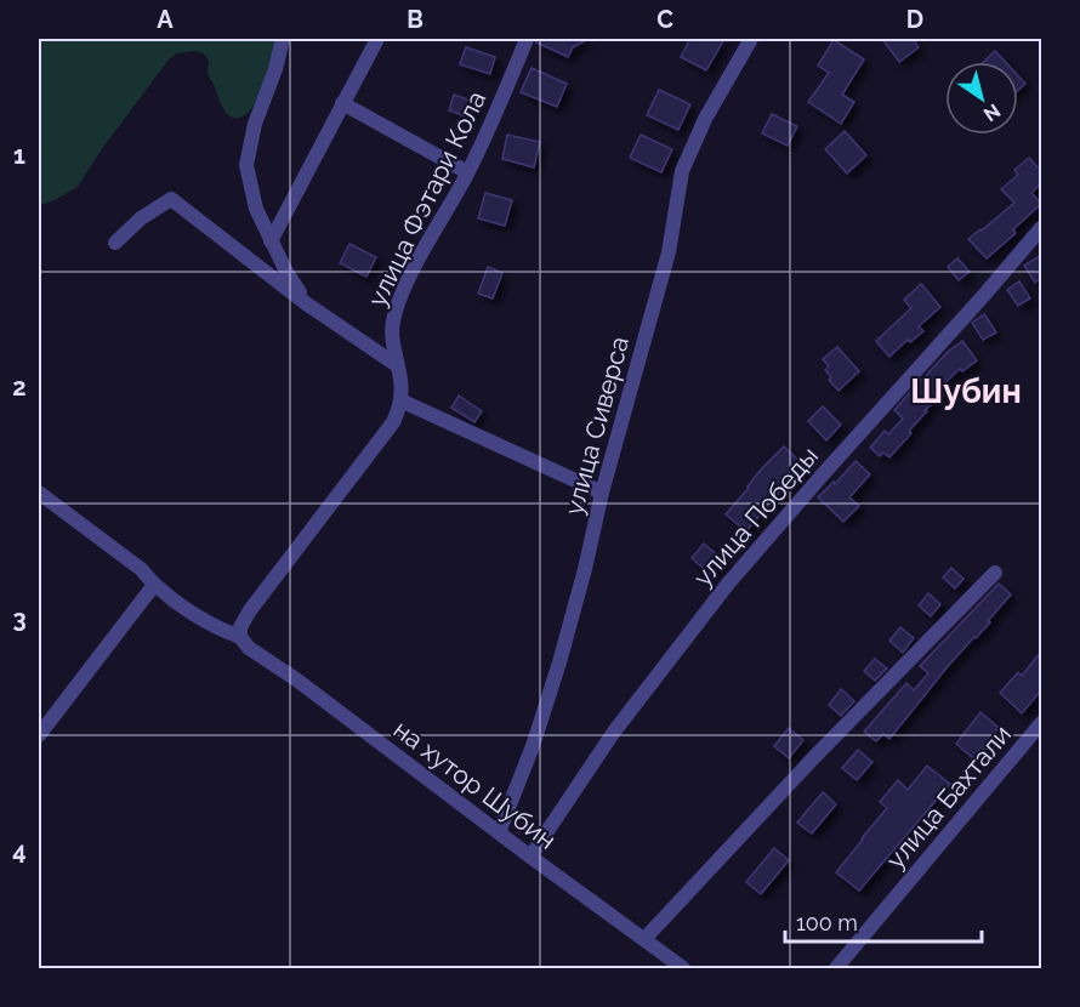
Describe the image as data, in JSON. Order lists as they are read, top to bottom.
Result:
{
  "streets": {
    "street": [
      "улица Фэтари Кола",
      "улица Сиверса",
      "улица Победы",
      "на хутор Шубин",
      "улица Бахтали"
    ]
  },
  "crossings": [
    ["улица Фэтари Кола", "на хутор Шубин"],
    ["улица Сиверса", "на хутор Шубин"],
    ["улица Победы", "на хутор Шубин"]
  ],
  "districts": ["Шубин"],
  "scale_bar": "100 m",
  "north": "bottom right",
  "grid": {
    "columns": [
      "A",
      "B",
      "C",
      "D"
    ],
    "rows": [
      "1",
      "2",
      "3",
      "4"
    ]
  }
}
